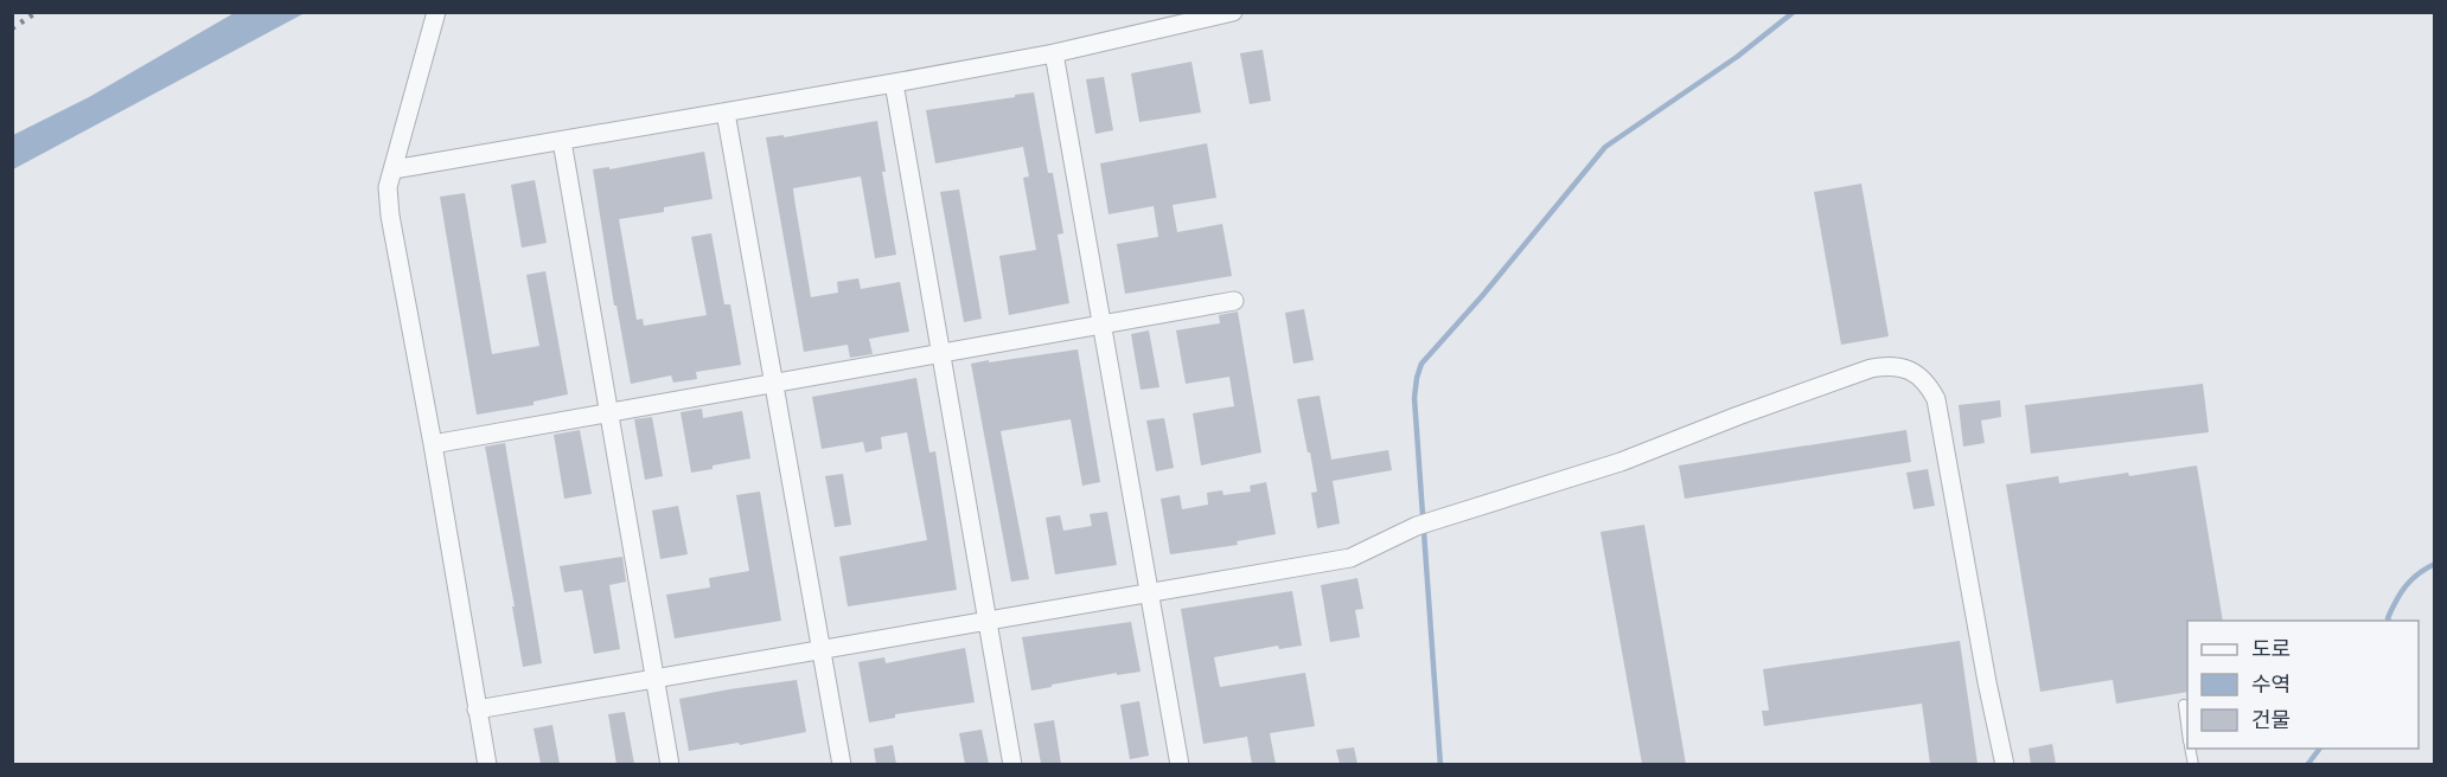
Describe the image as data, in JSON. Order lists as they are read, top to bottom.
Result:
{
  "legend": ["도로", "수역", "건물"]
}
